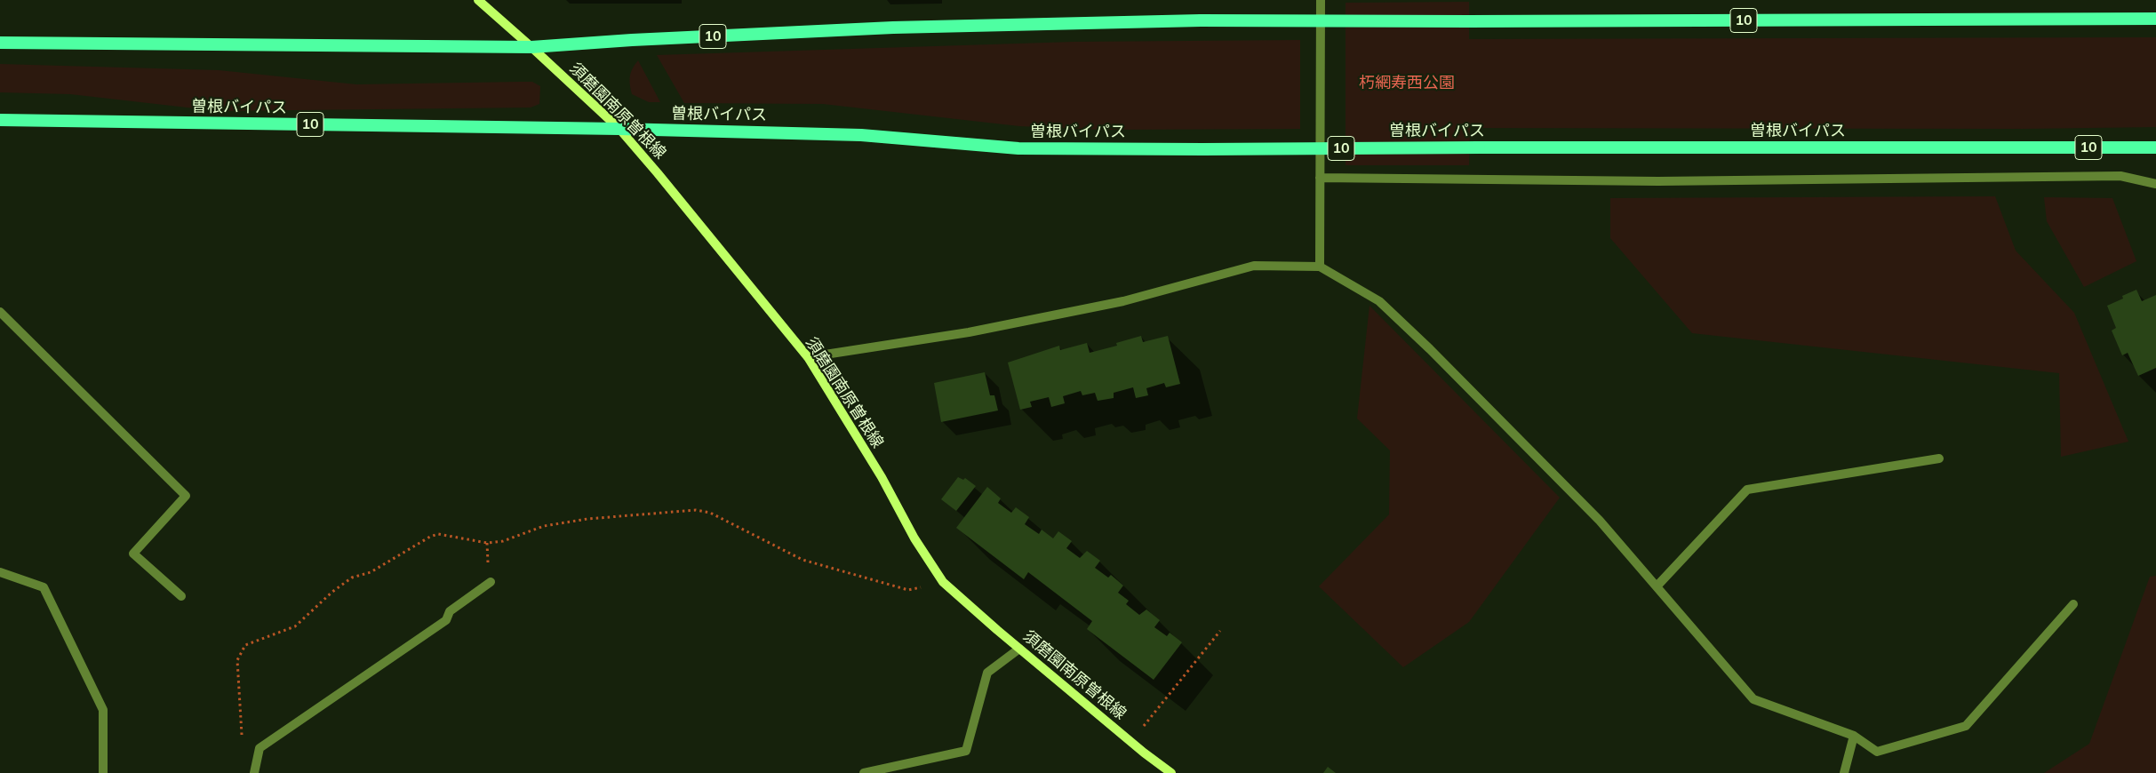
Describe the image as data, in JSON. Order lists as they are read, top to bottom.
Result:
{
  "streets": {
    "highway": ["10", "曽根バイパス"],
    "main road": ["須磨園南原曽根線"]
  },
  "crossings": [
    ["10", "須磨園南原曽根線"],
    ["曽根バイパス", "須磨園南原曽根線"]
  ],
  "parks": ["朽網寿西公園"]
}
